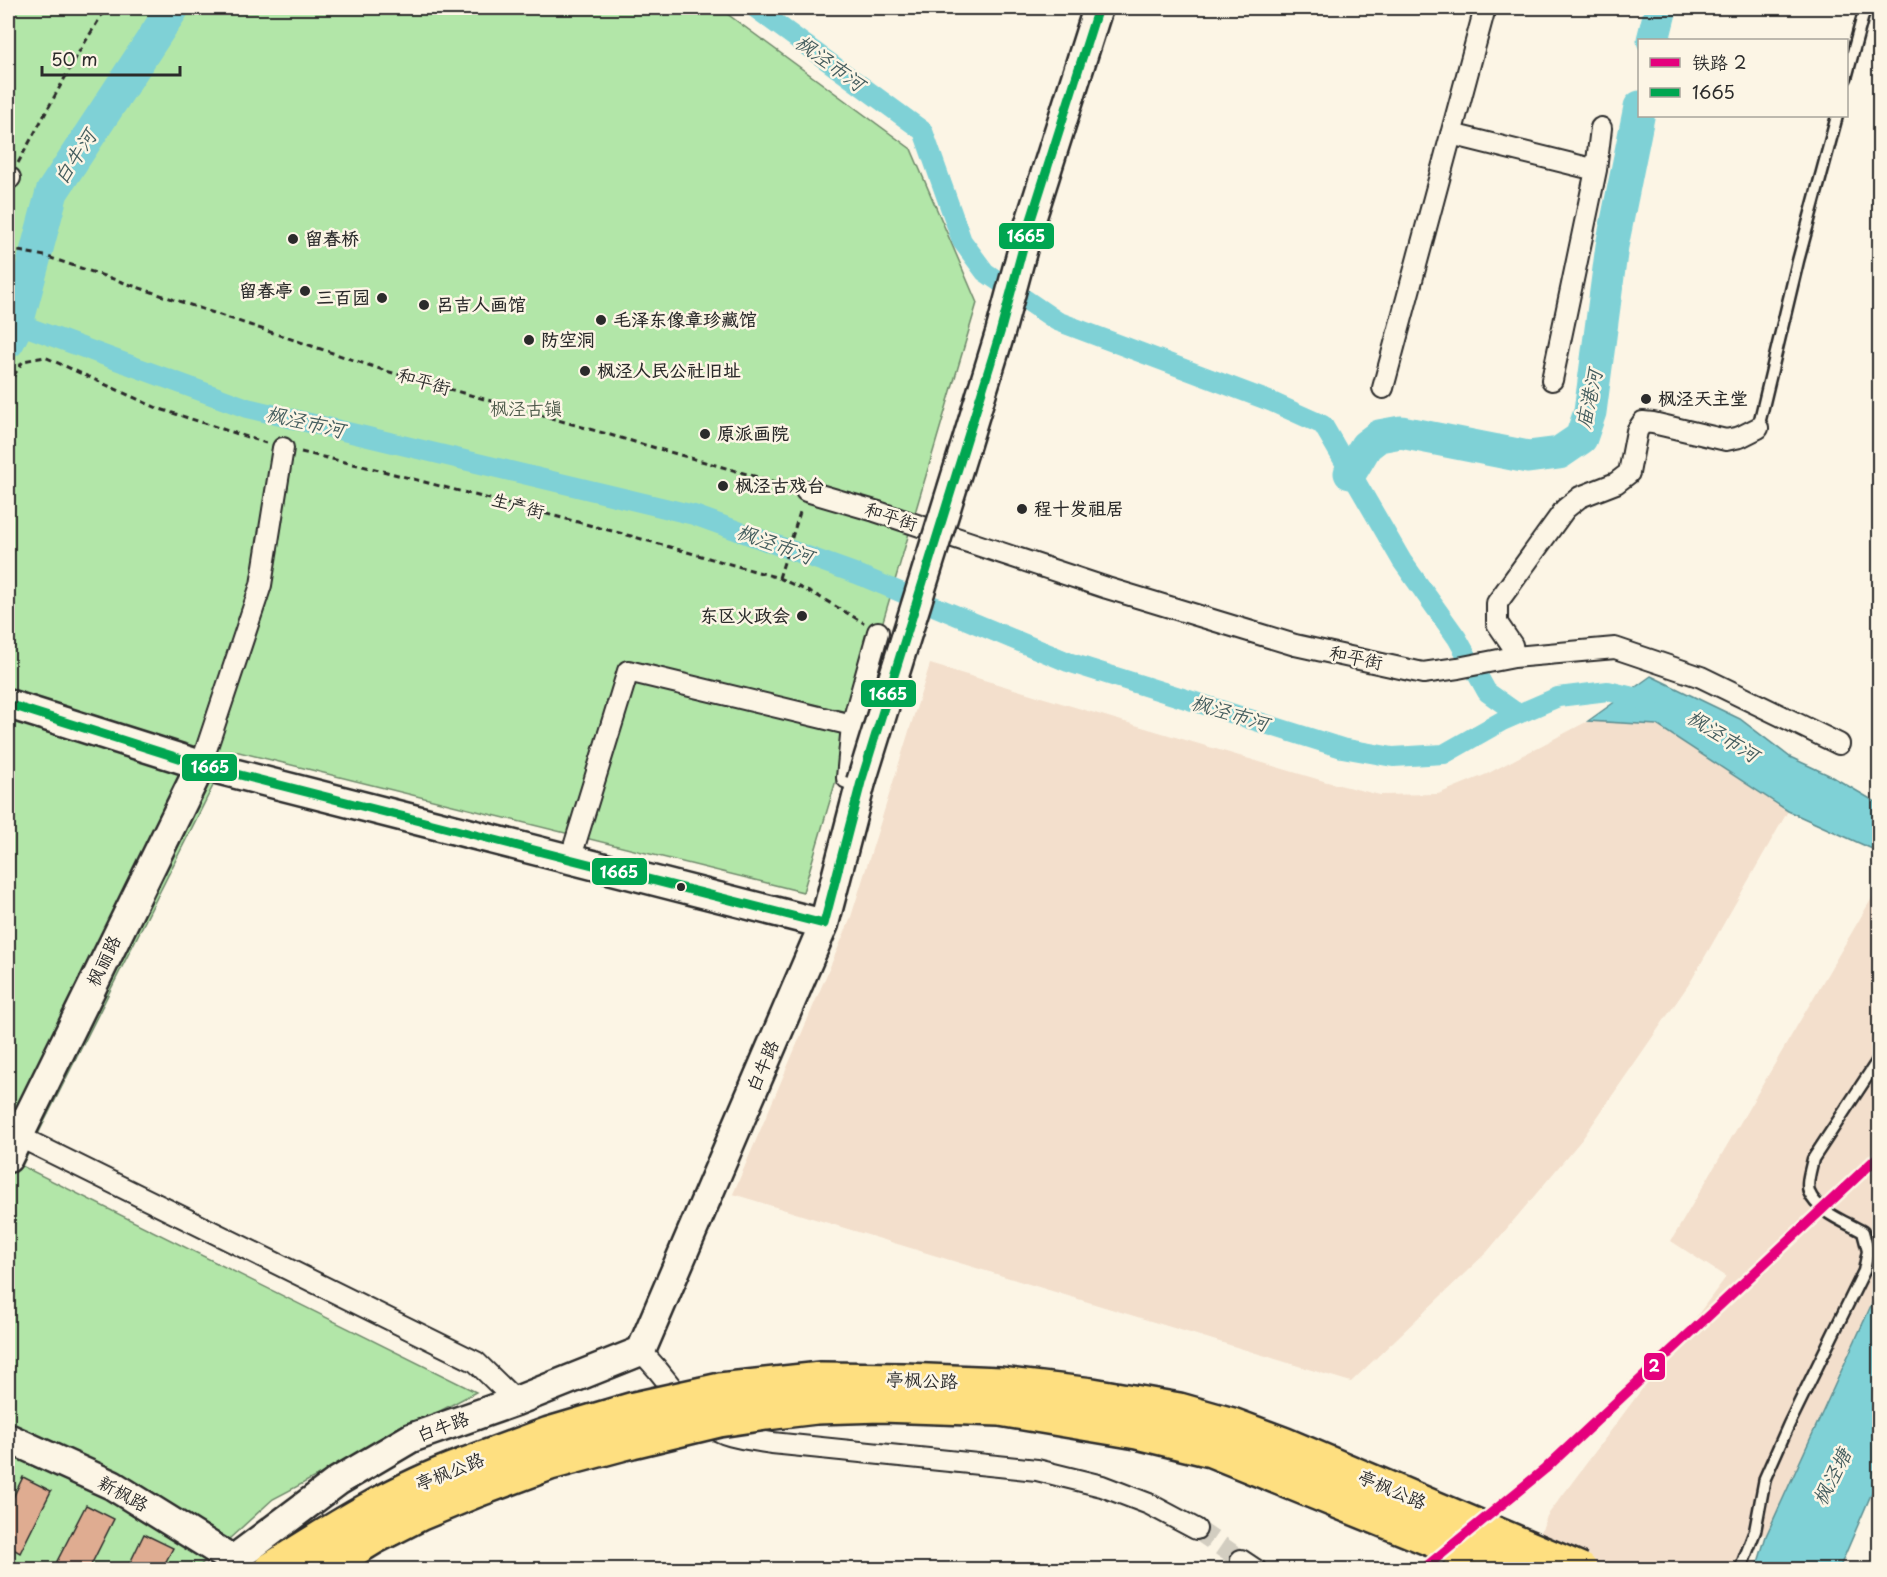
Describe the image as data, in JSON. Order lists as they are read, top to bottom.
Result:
{
  "streets": {
    "highway": ["亭枫公路"],
    "street": [
      "和平街",
      "枫丽路",
      "白牛路",
      "新枫路"
    ],
    "path": ["生产街"]
  },
  "crossings": [
    ["白牛路", "新枫路"]
  ],
  "water": [
    "枫泾市河",
    "白牛河",
    "庙港河",
    "枫泾塘"
  ],
  "parks": ["枫泾古镇"],
  "places": [
    "留春桥",
    "留春亭",
    "三百园",
    "吕吉人画馆",
    "毛泽东像章珍藏馆",
    "防空洞",
    "枫泾人民公社旧址",
    "枫泾天主堂",
    "原派画院",
    "枫泾古戏台",
    "程十发祖居",
    "东区火政会"
  ],
  "lines": ["transit line 1665", "rail line 2"],
  "legend": ["铁路 2", "1665"],
  "scale_bar": "50 m"
}
